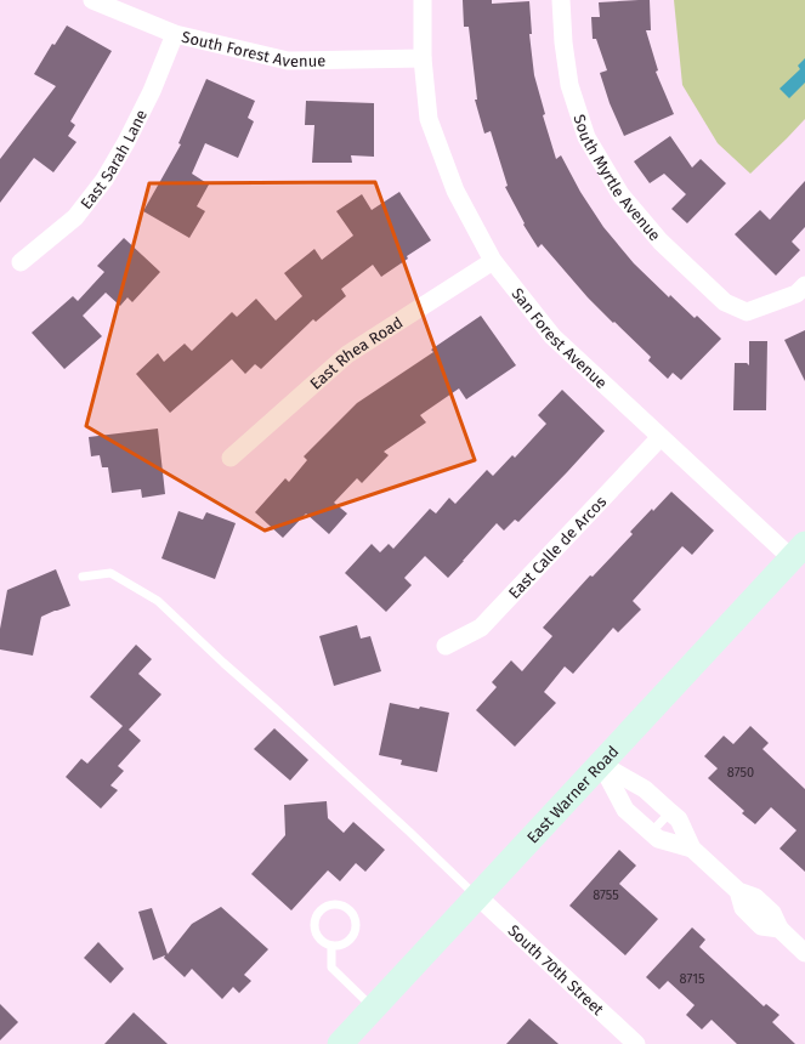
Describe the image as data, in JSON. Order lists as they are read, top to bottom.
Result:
{
  "streets": {
    "main road": ["East Warner Road"],
    "street": [
      "South Forest Avenue",
      "East Sarah Lane",
      "South Myrtle Avenue",
      "San Forest Avenue",
      "East Rhea Road",
      "East Calle de Arcos",
      "South 70th Street"
    ]
  },
  "crossings": [
    ["South Forest Avenue", "East Sarah Lane"],
    ["South Forest Avenue", "San Forest Avenue"],
    ["San Forest Avenue", "East Rhea Road"],
    ["San Forest Avenue", "East Calle de Arcos"],
    ["San Forest Avenue", "East Warner Road"],
    ["East Warner Road", "South 70th Street"]
  ],
  "house_numbers": ["8750", "8755", "8715"]
}
